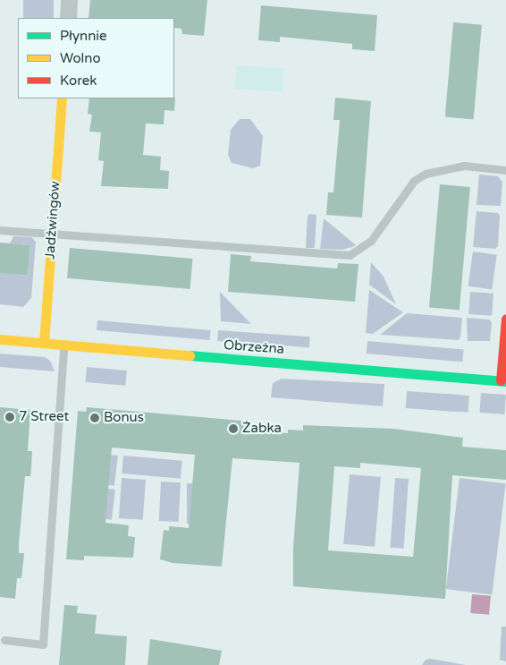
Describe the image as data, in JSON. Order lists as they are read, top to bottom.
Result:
{
  "streets": {
    "street": ["Jadźwingów", "Obrzeżna"]
  },
  "crossings": [
    ["Jadźwingów", "Obrzeżna"]
  ],
  "places": ["7 Street", "Bonus", "Żabka"],
  "legend": ["Płynnie", "Wolno", "Korek"]
}
